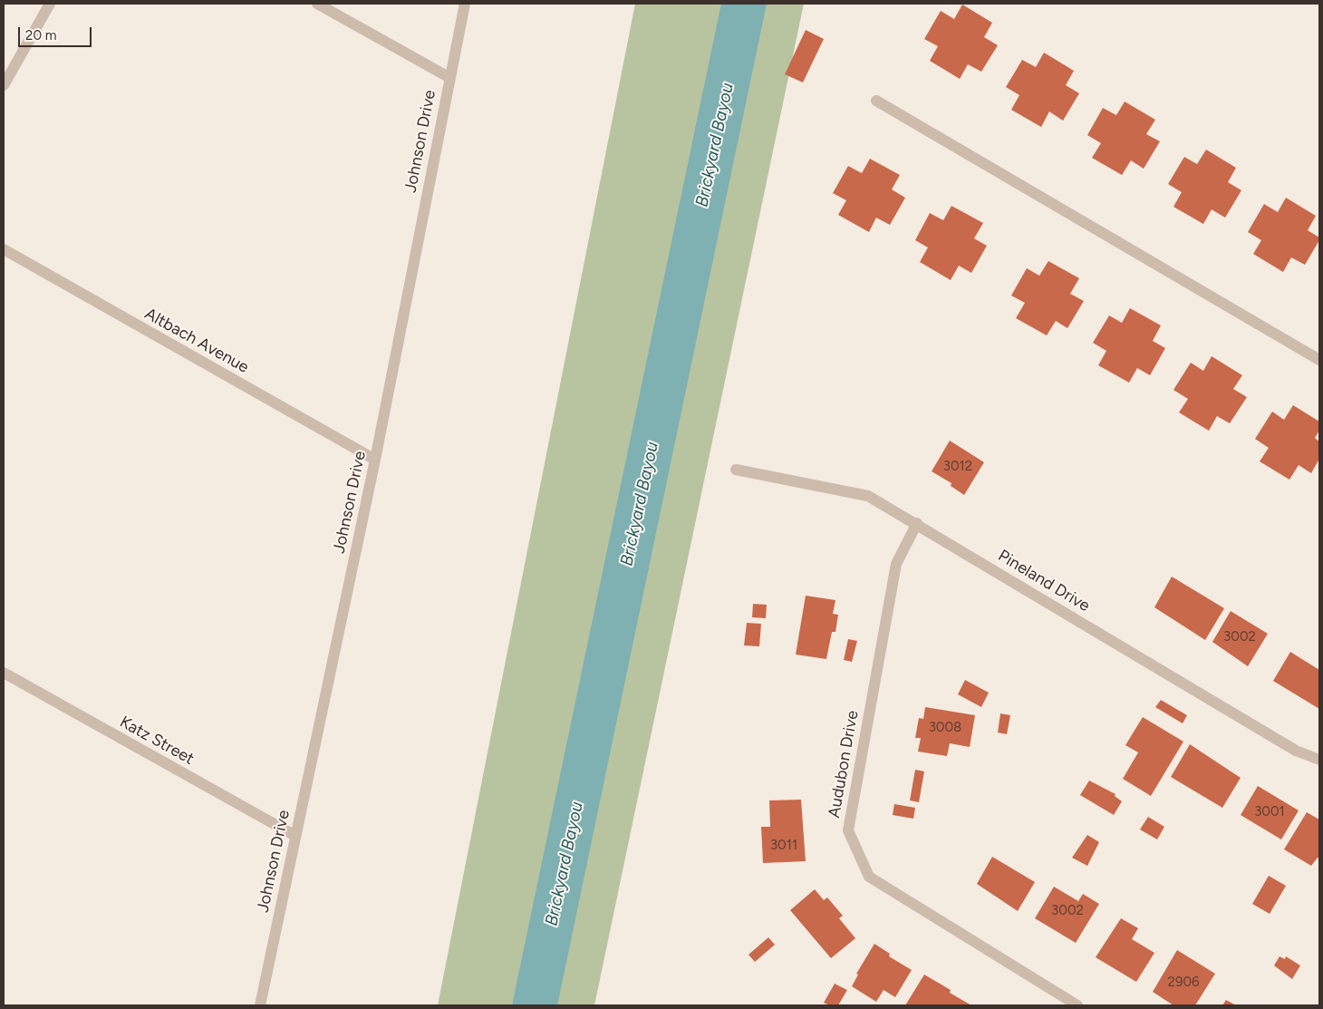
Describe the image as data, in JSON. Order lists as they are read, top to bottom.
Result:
{
  "streets": {
    "street": [
      "Johnson Drive",
      "Altbach Avenue",
      "Pineland Drive",
      "Katz Street",
      "Audubon Drive"
    ]
  },
  "crossings": [
    ["Johnson Drive", "Altbach Avenue"],
    ["Johnson Drive", "Katz Street"],
    ["Pineland Drive", "Audubon Drive"]
  ],
  "water": ["Brickyard Bayou"],
  "house_numbers": [
    "3012",
    "3002",
    "3008",
    "3001",
    "3011",
    "3002",
    "2906"
  ],
  "scale_bar": "20 m"
}
